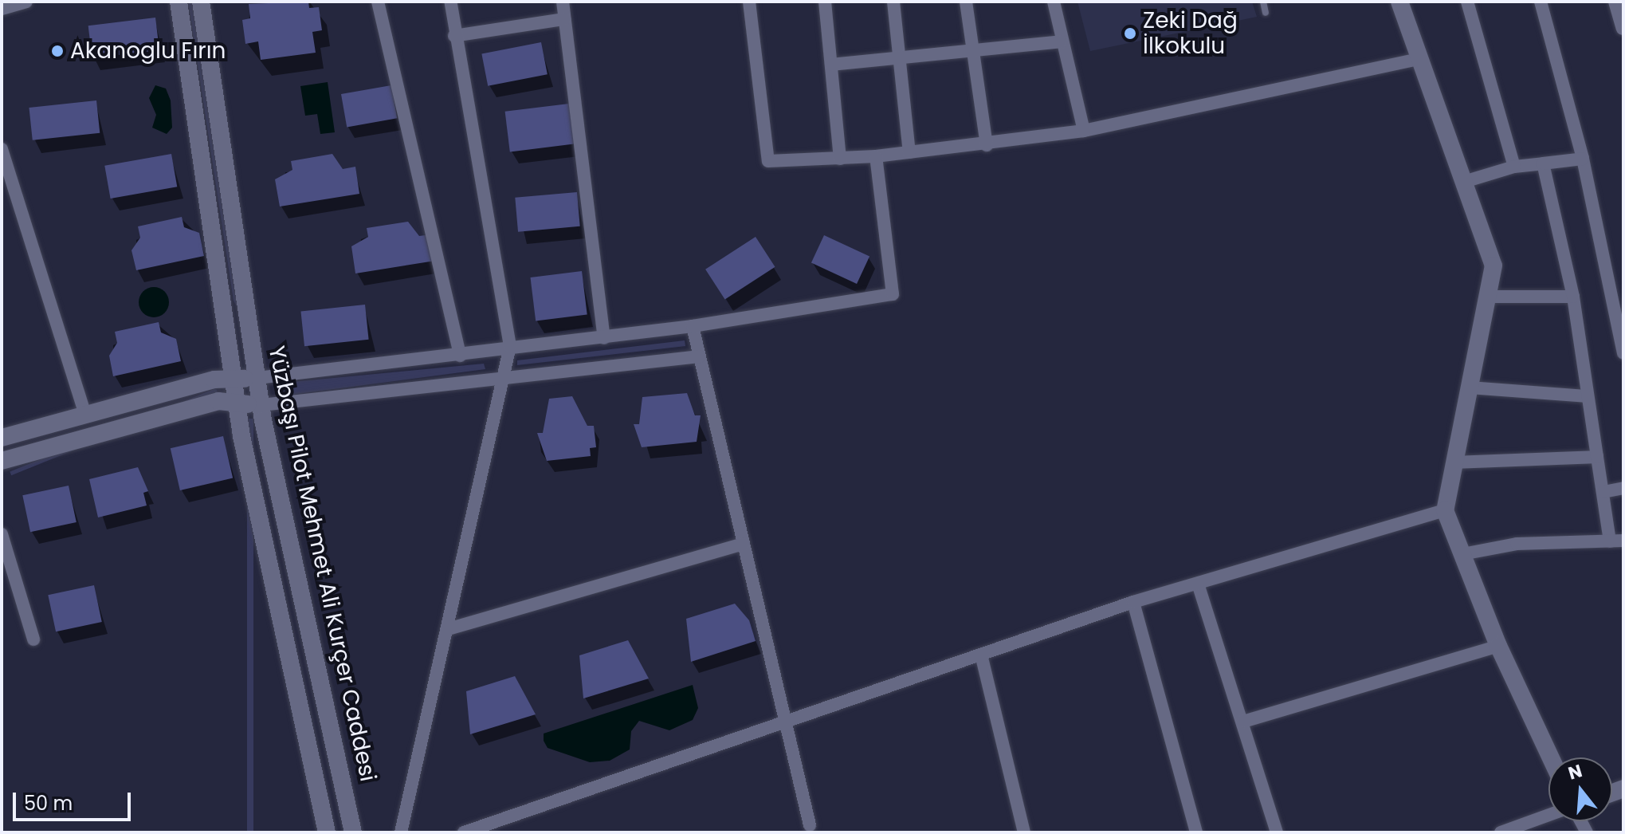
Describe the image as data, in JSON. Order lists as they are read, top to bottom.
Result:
{
  "streets": {
    "main road": ["Yüzbaşı Pilot Mehmet Ali Kurçer Caddesi"]
  },
  "places": ["Zeki Dağ İlkokulu", "Akanoglu Fırın"],
  "scale_bar": "50 m",
  "north": "top"
}
